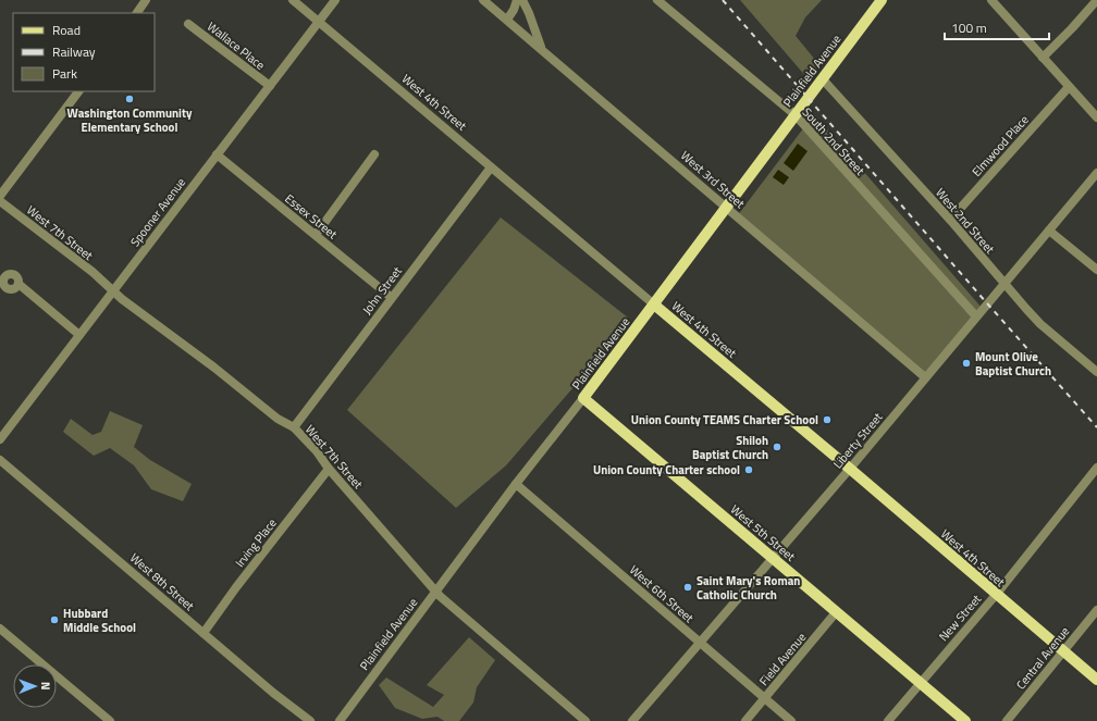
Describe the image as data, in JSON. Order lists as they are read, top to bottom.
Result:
{
  "streets": {
    "main road": ["Plainfield Avenue", "West 4th Street", "West 5th Street"],
    "street": [
      "Wallace Place",
      "South 2nd Street",
      "Elmwood Place",
      "West 3rd Street",
      "Spooner Avenue",
      "Essex Street",
      "West 2nd Street",
      "West 7th Street",
      "John Street",
      "Liberty Street",
      "Irving Place",
      "West 8th Street",
      "West 6th Street",
      "New Street",
      "Central Avenue",
      "Field Avenue"
    ]
  },
  "crossings": [
    ["Wallace Place", "Spooner Avenue"],
    ["Plainfield Avenue", "West 4th Street"],
    ["Plainfield Avenue", "South 2nd Street"],
    ["Plainfield Avenue", "West 3rd Street"],
    ["Plainfield Avenue", "West 2nd Street"],
    ["Plainfield Avenue", "West 7th Street"],
    ["Plainfield Avenue", "West 5th Street"],
    ["Plainfield Avenue", "West 6th Street"],
    ["West 4th Street", "Spooner Avenue"],
    ["West 4th Street", "John Street"],
    ["West 4th Street", "Liberty Street"],
    ["West 4th Street", "New Street"],
    ["West 4th Street", "Central Avenue"],
    ["South 2nd Street", "Liberty Street"],
    ["Elmwood Place", "West 2nd Street"],
    ["West 3rd Street", "Liberty Street"],
    ["Spooner Avenue", "Essex Street"],
    ["Spooner Avenue", "West 7th Street"],
    ["Essex Street", "John Street"],
    ["West 2nd Street", "Liberty Street"],
    ["West 7th Street", "John Street"],
    ["West 7th Street", "Irving Place"],
    ["Liberty Street", "West 5th Street"],
    ["Liberty Street", "West 6th Street"],
    ["West 5th Street", "New Street"],
    ["West 5th Street", "Field Avenue"],
    ["Irving Place", "West 8th Street"],
    ["West 6th Street", "Field Avenue"]
  ],
  "places": [
    "Washington Community Elementary School",
    "Mount Olive Baptist Church",
    "Union County TEAMS Charter School",
    "Shiloh Baptist Church",
    "Union County Charter school",
    "Saint Mary's Roman Catholic Church",
    "Hubbard Middle School"
  ],
  "legend": ["Road", "Railway", "Park"],
  "scale_bar": "100 m",
  "north": "right"
}
